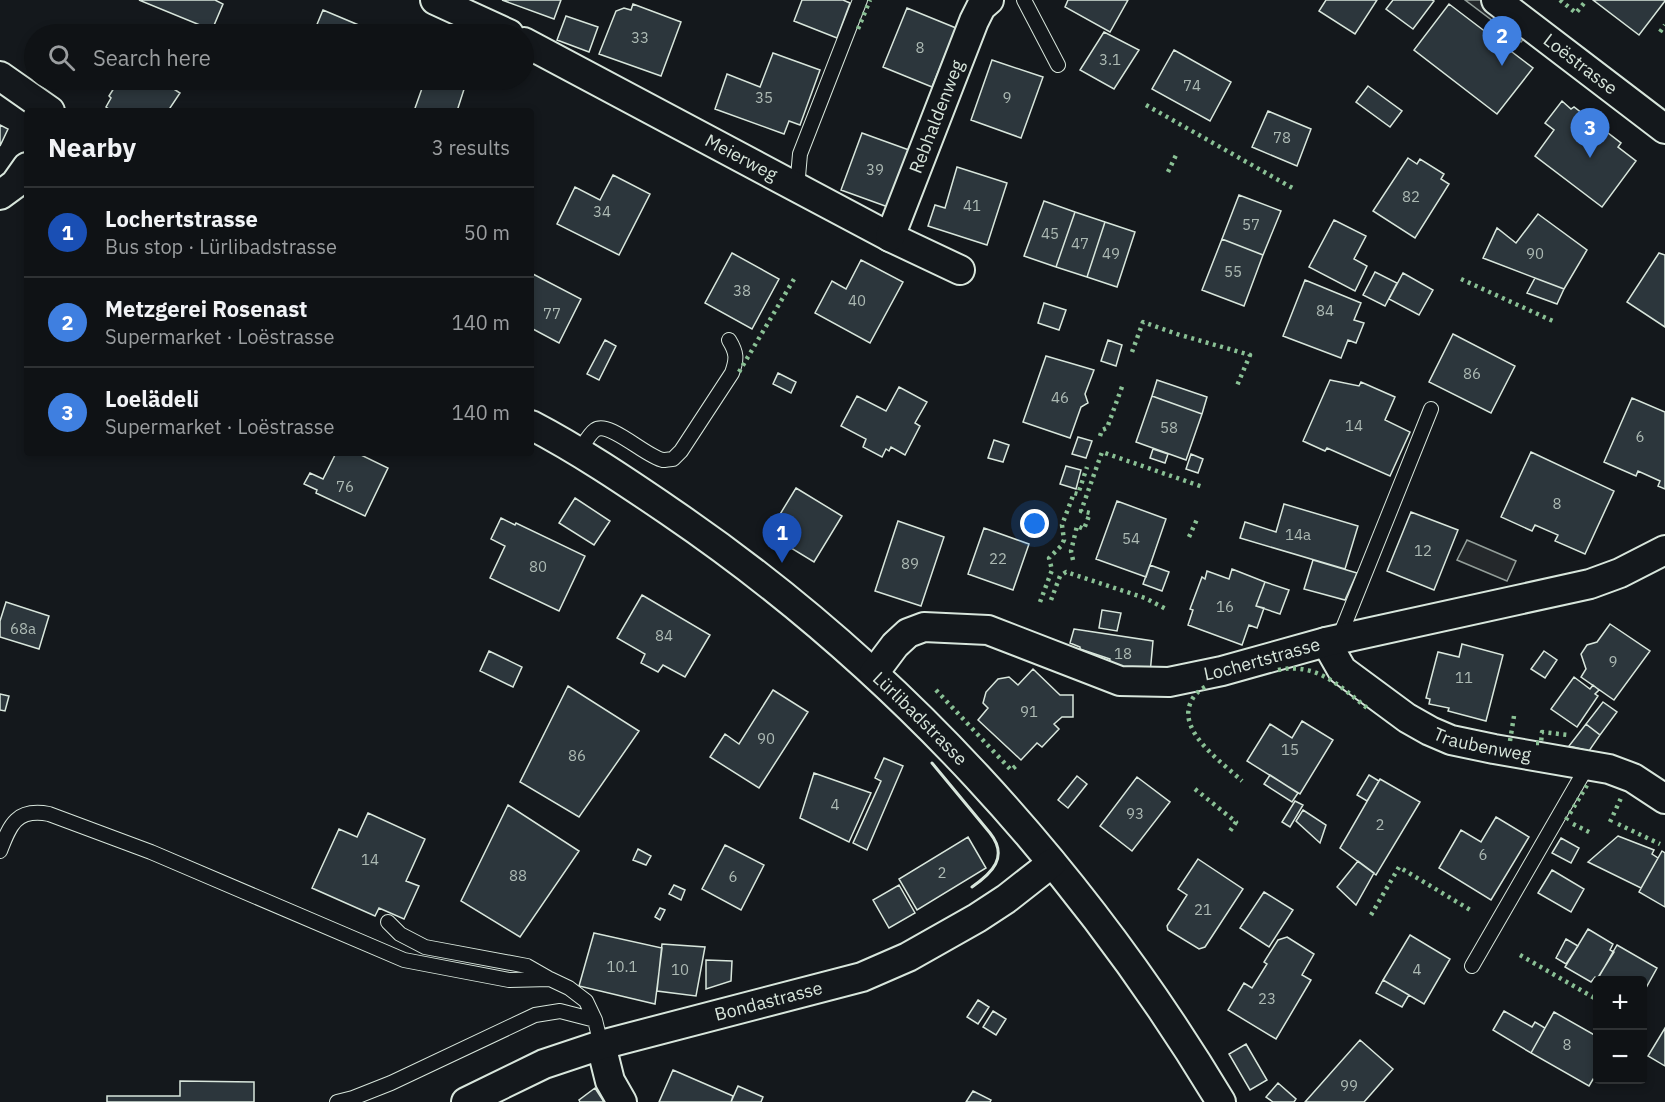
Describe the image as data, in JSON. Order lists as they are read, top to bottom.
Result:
{
  "streets": {
    "street": [
      "Loëstrasse",
      "Rebhaldenweg",
      "Meierweg",
      "Lochertstrasse",
      "Lürlibadstrasse",
      "Traubenweg",
      "Bondastrasse"
    ]
  },
  "crossings": [
    ["Rebhaldenweg", "Meierweg"],
    ["Lochertstrasse", "Lürlibadstrasse"],
    ["Lochertstrasse", "Traubenweg"],
    ["Lürlibadstrasse", "Bondastrasse"]
  ],
  "house_numbers": [
    "33",
    "8",
    "3.1",
    "74",
    "35",
    "9",
    "78",
    "39",
    "82",
    "41",
    "34",
    "57",
    "45",
    "47",
    "49",
    "90",
    "55",
    "38",
    "40",
    "84",
    "77",
    "86",
    "46",
    "14",
    "58",
    "6",
    "76",
    "8",
    "14a",
    "54",
    "12",
    "22",
    "89",
    "80",
    "16",
    "68a",
    "84",
    "18",
    "9",
    "11",
    "91",
    "90",
    "15",
    "86",
    "4",
    "93",
    "2",
    "6",
    "14",
    "2",
    "88",
    "6",
    "21",
    "10.1",
    "10",
    "4",
    "23",
    "8",
    "99"
  ],
  "page": {
    "pins": ["2", "3", "1"],
    "search": "Search here",
    "heading": ["Nearby", "3 results"],
    "list": [
      {
        "mark": "1",
        "name": "Lochertstrasse",
        "note": "Bus stop · Lürlibadstrasse",
        "value": "50 m"
      },
      {
        "mark": "2",
        "name": "Metzgerei Rosenast",
        "note": "Supermarket · Loëstrasse",
        "value": "140 m"
      },
      {
        "mark": "3",
        "name": "Loelädeli",
        "note": "Supermarket · Loëstrasse",
        "value": "140 m"
      }
    ],
    "map_buttons": ["+", "−"]
  }
}
